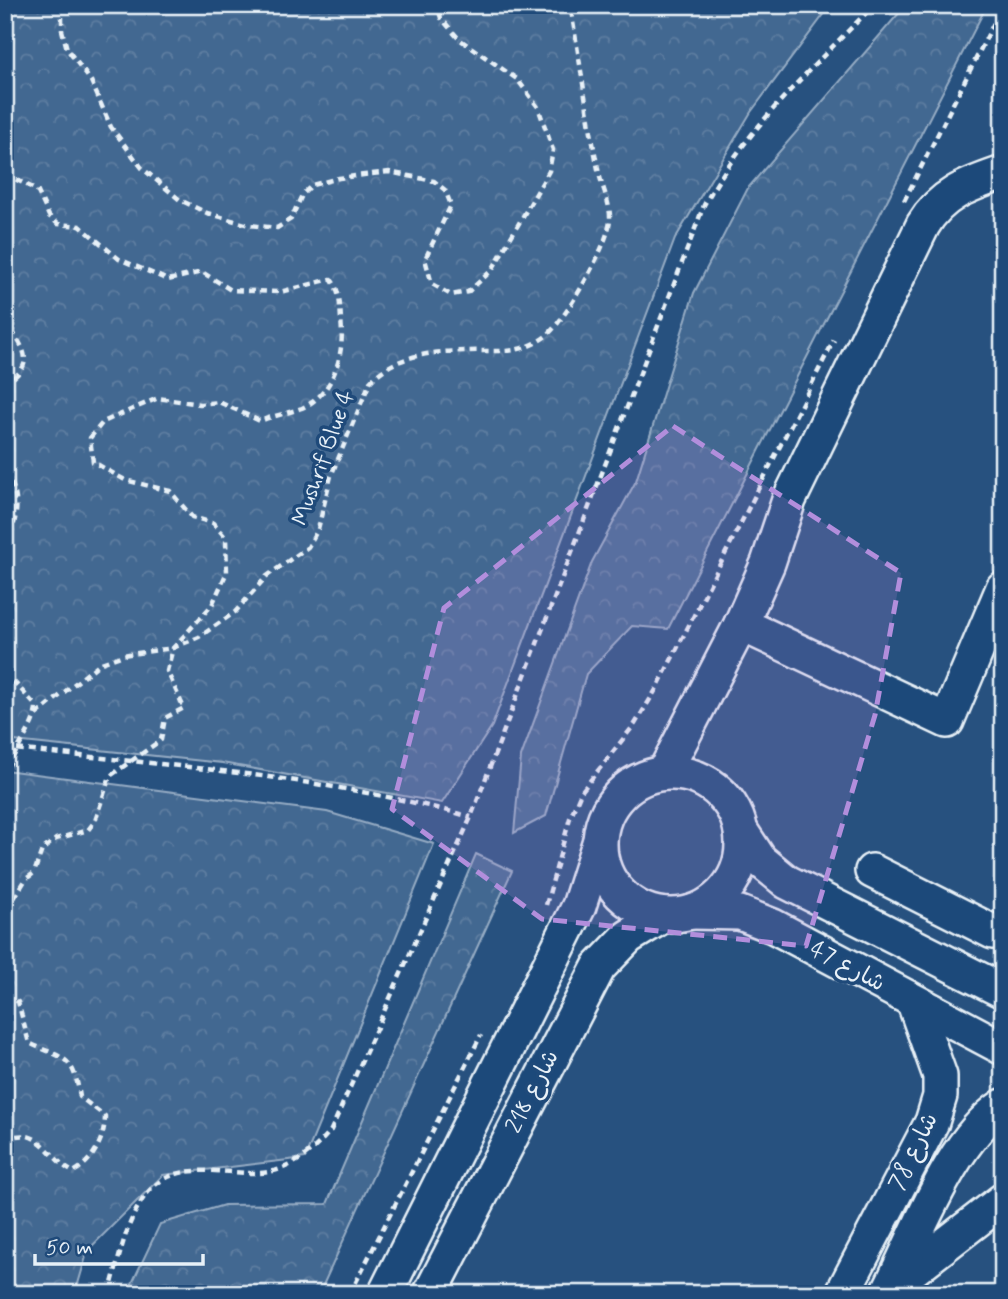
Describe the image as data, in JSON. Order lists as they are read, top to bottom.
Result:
{
  "streets": {
    "street": ["شارع 47", "شارع 218", "شارع 78"],
    "path": ["Mushrif Blue 4"]
  },
  "crossings": [
    ["شارع 47", "شارع 218"],
    ["شارع 47", "شارع 78"]
  ],
  "scale_bar": "50 m"
}
